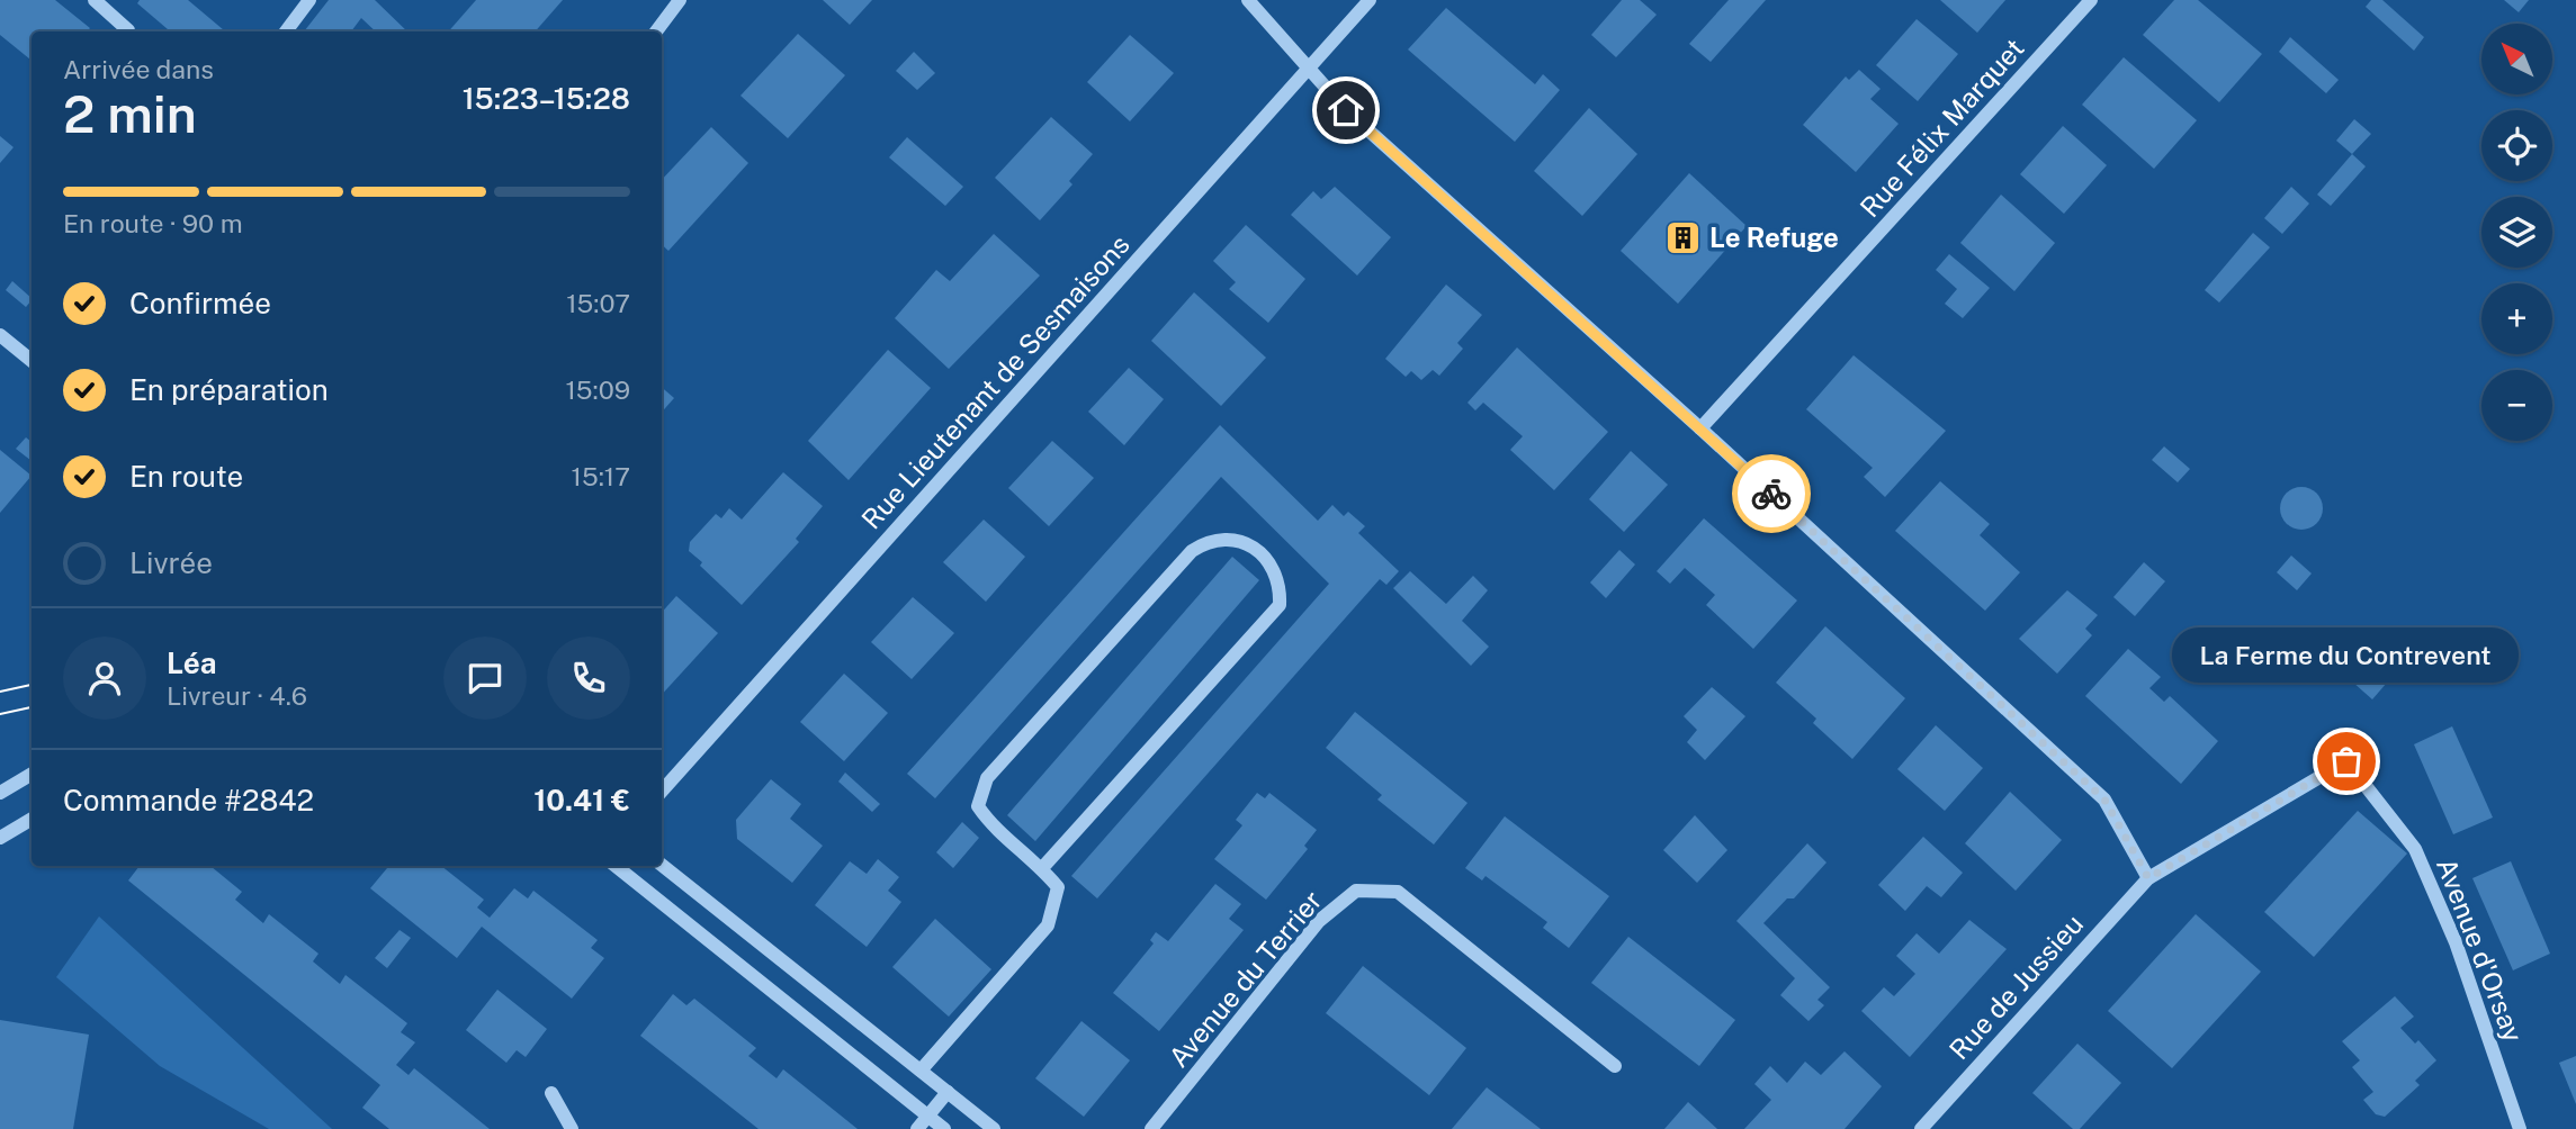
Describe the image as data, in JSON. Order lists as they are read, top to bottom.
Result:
{
  "streets": {
    "street": [
      "Rue Félix Marquet",
      "Rue Lieutenant de Sesmaisons",
      "Avenue d'Orsay",
      "Avenue du Terrier",
      "Rue de Jussieu"
    ]
  },
  "crossings": [
    ["Avenue d'Orsay", "Rue de Jussieu"]
  ],
  "places": {
    "building": ["Le Refuge"],
    "other": ["La Ferme du Contrevent"]
  },
  "north": "top left",
  "page": {
    "map_buttons": ["+", "−"],
    "heading": ["2 min", "Arrivée dans", "15:23–15:28"],
    "panel": [
      "Léa",
      "Livreur · 4.6",
      "Commande #2842",
      "10.41 €"
    ],
    "bar": "En route · 90 m",
    "list": [
      ["Confirmée", "15:07"],
      ["En préparation", "15:09"],
      ["En route", "15:17"],
      "Livrée"
    ],
    "bubble": "La Ferme du Contrevent"
  }
}
